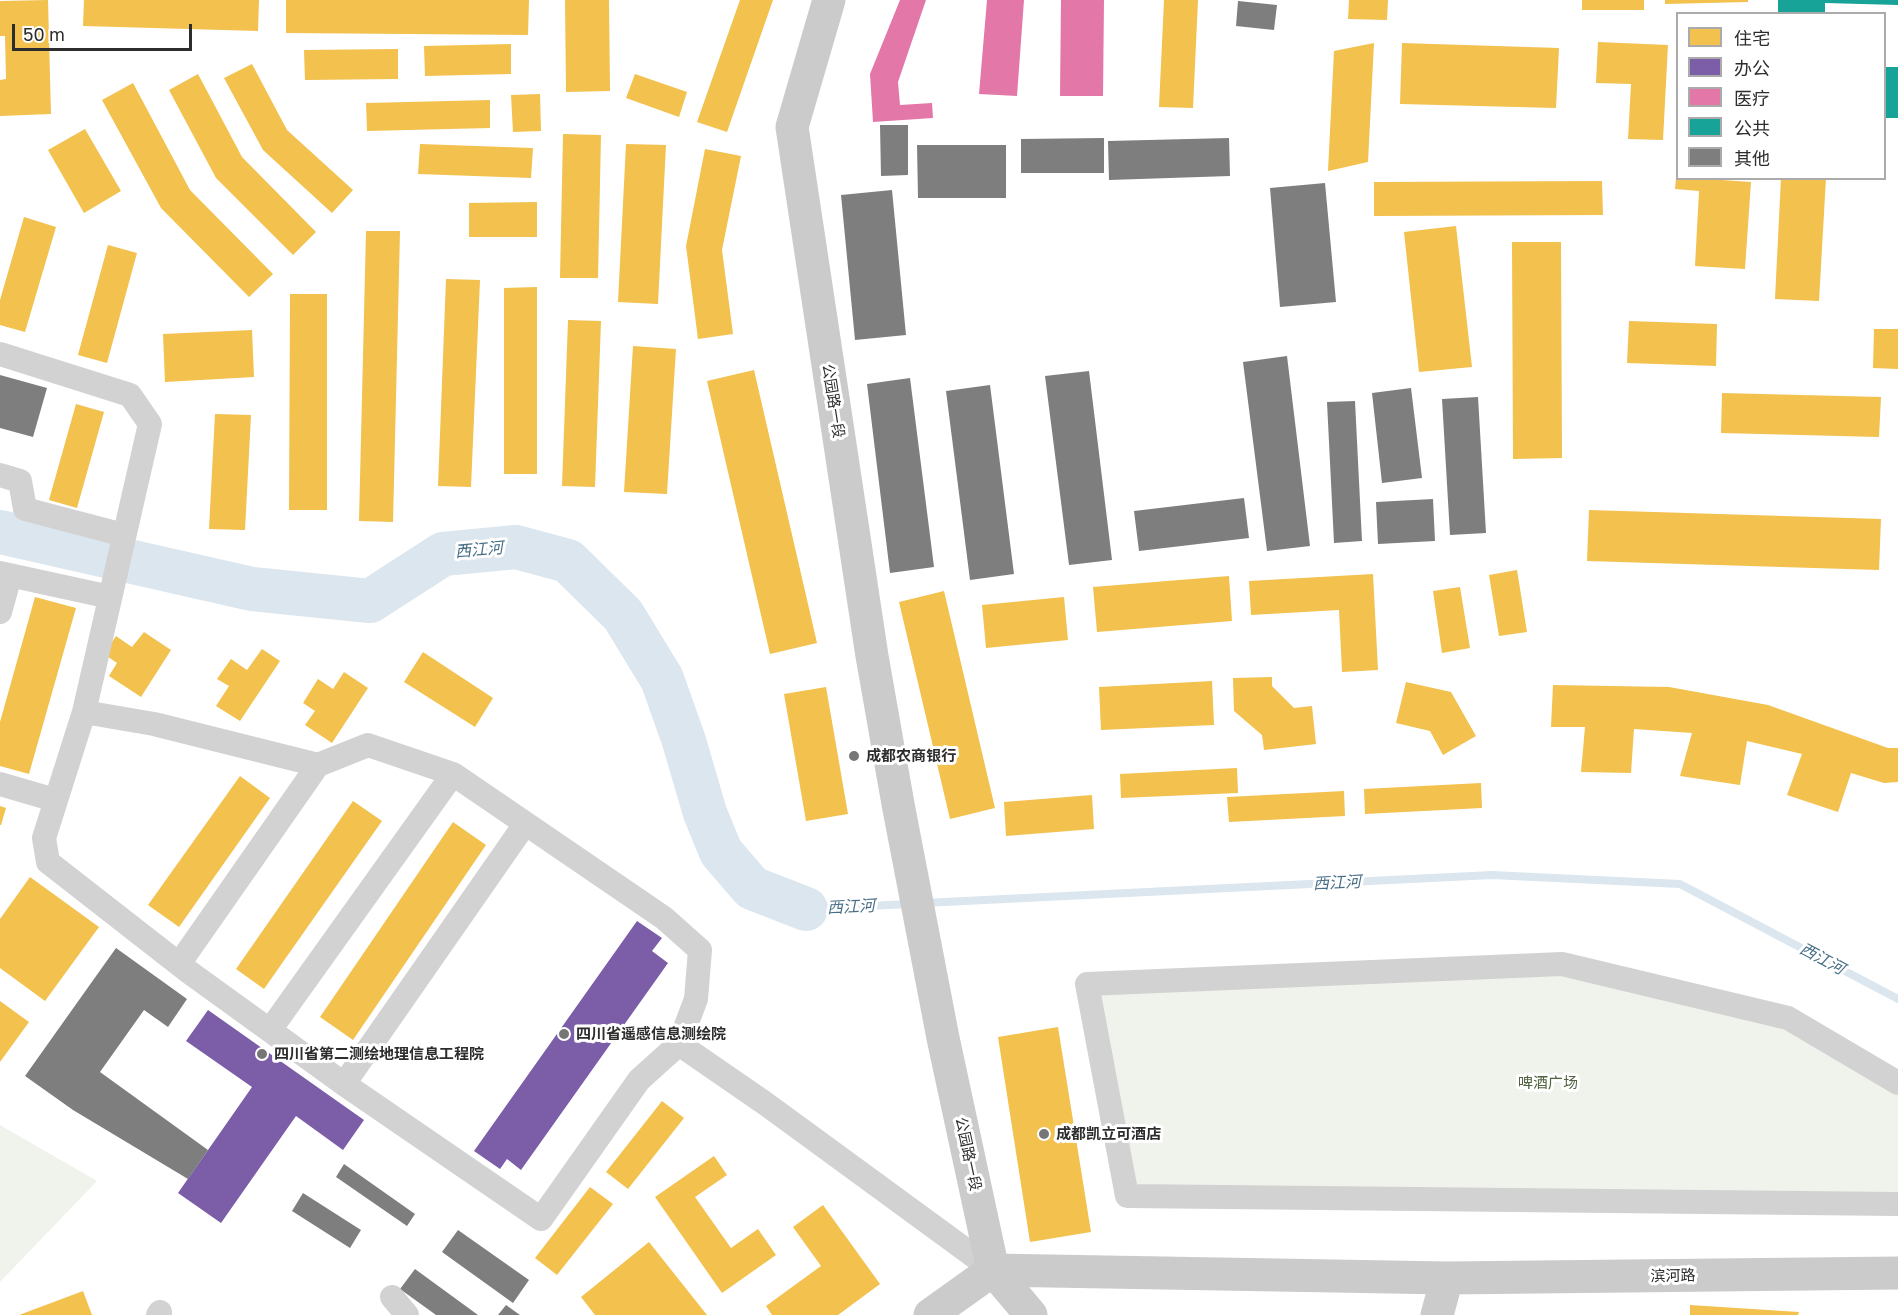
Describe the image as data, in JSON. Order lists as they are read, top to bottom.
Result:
{
  "streets": {
    "street": ["公园路一段", "滨河路"]
  },
  "crossings": [
    ["公园路一段", "滨河路"]
  ],
  "water": ["西江河"],
  "parks": ["啤酒广场"],
  "places": [
    "成都农商银行",
    "四川省遥感信息测绘院",
    "四川省第二测绘地理信息工程院",
    "成都凯立可酒店"
  ],
  "legend": [
    "住宅",
    "办公",
    "医疗",
    "公共",
    "其他"
  ],
  "scale_bar": "50 m"
}
